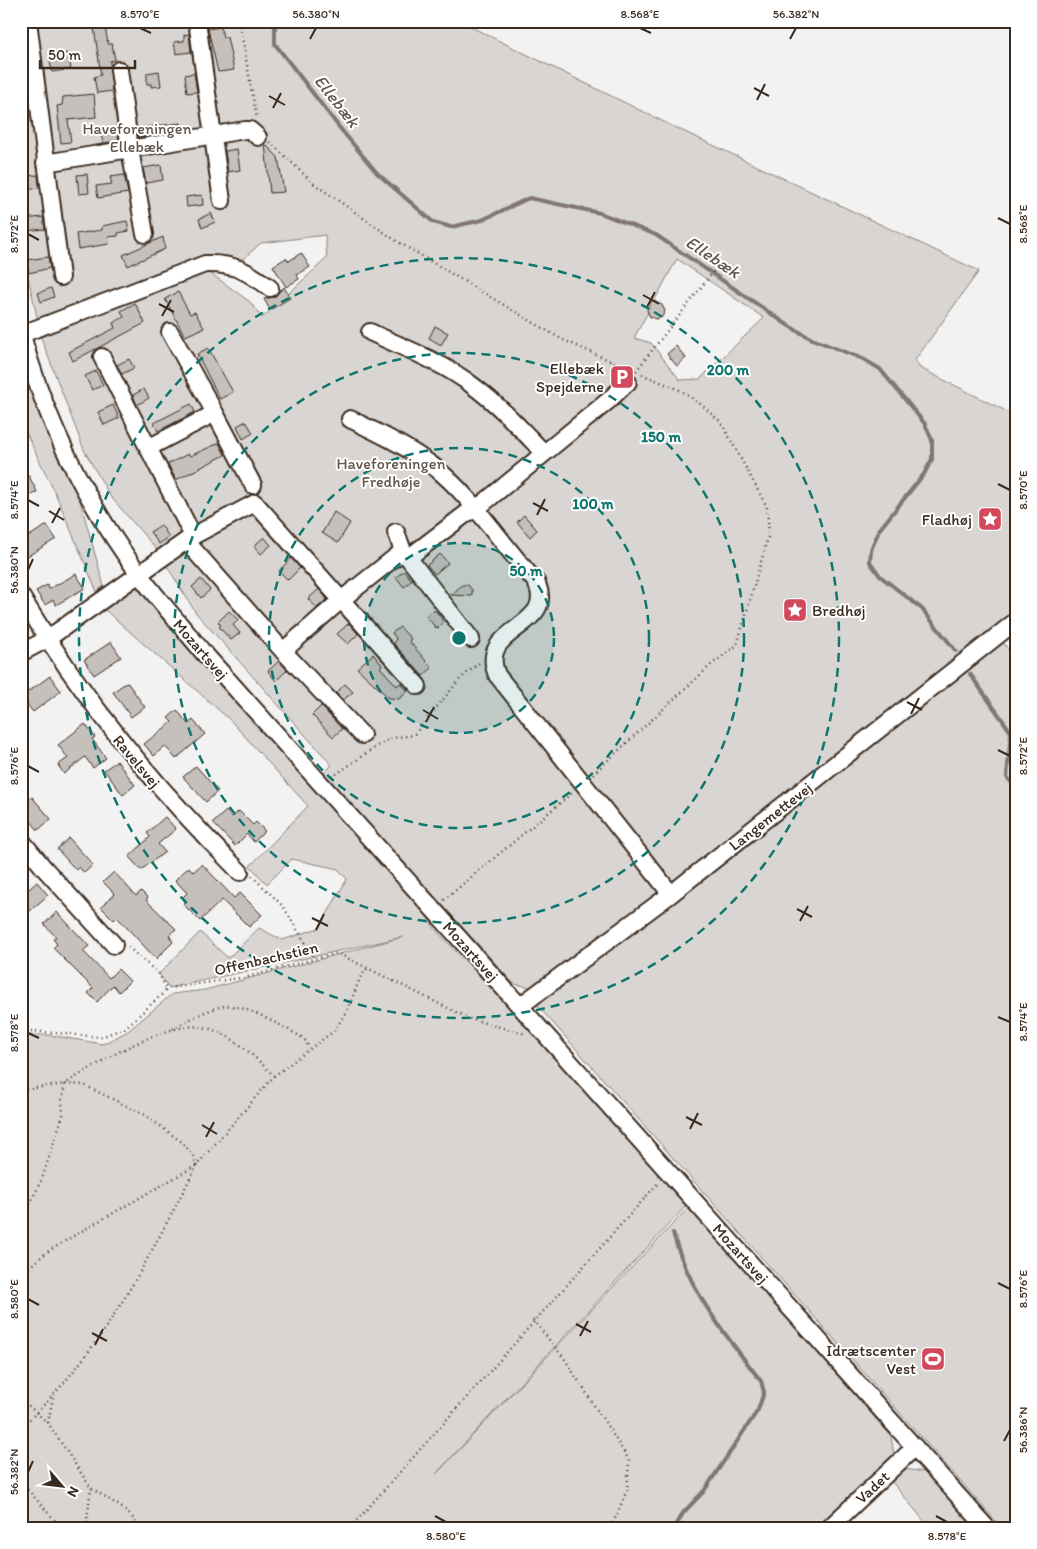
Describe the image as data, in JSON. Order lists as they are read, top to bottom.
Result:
{
  "streets": {
    "street": [
      "Mozartsvej",
      "Ravelsvej",
      "Langemettevej",
      "Vadet"
    ],
    "path": ["Offenbachstien"]
  },
  "crossings": [
    ["Mozartsvej", "Langemettevej"],
    ["Mozartsvej", "Vadet"]
  ],
  "water": ["Ellebæk"],
  "parks": ["Haveforeningen Ellebæk", "Haveforeningen Fredhøje"],
  "places": {
    "parking": ["Ellebæk Spejderne"],
    "place": ["Fladhøj", "Bredhøj"],
    "sports": ["Idrætscenter Vest"]
  },
  "scale_bar": "50 m",
  "north": "bottom right",
  "coordinates": [
    "8.570°E",
    "56.380°N",
    "8.568°E",
    "56.382°N",
    "8.572°E",
    "8.574°E",
    "8.576°E",
    "8.578°E",
    "8.580°E",
    "56.386°N"
  ],
  "rings": [
    "200 m",
    "150 m",
    "100 m",
    "50 m"
  ]
}
